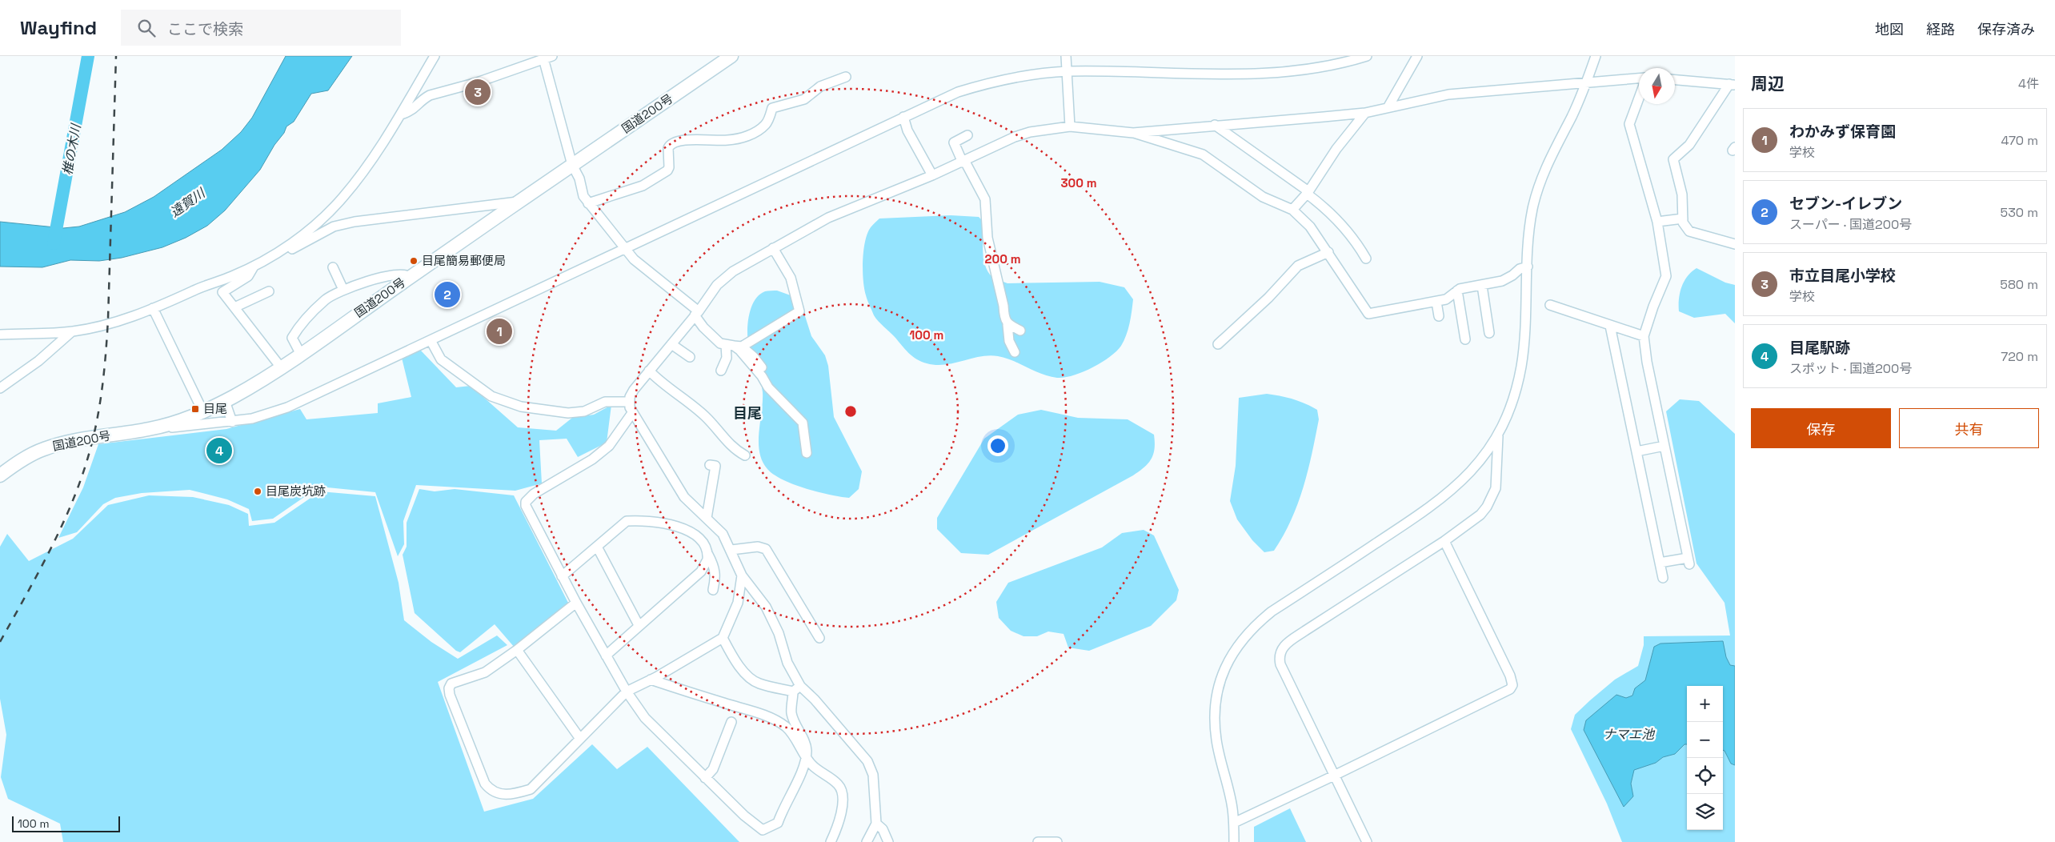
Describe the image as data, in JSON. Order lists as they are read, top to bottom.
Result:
{
  "streets": {
    "highway": ["国道200号"]
  },
  "districts": ["目尾"],
  "water": ["椎の木川", "遠賀川", "ナマエ池"],
  "places": {
    "other": ["目尾簡易郵便局", "目尾炭坑跡"],
    "transit": ["目尾"]
  },
  "scale_bar": "100 m",
  "north": "bottom",
  "page": {
    "header": "Wayfind",
    "search": "ここで検索",
    "nav": ["地図", "経路", "保存済み"],
    "heading": ["周辺", "4件"],
    "pins": [
      "3",
      "2",
      "1",
      "4"
    ],
    "list": [
      {
        "mark": "1",
        "name": "わかみず保育園",
        "note": "学校",
        "value": "470 m"
      },
      {
        "mark": "2",
        "name": "セブン-イレブン",
        "note": "スーパー · 国道200号",
        "value": "530 m"
      },
      {
        "mark": "3",
        "name": "市立目尾小学校",
        "note": "学校",
        "value": "580 m"
      },
      {
        "mark": "4",
        "name": "目尾駅跡",
        "note": "スポット · 国道200号",
        "value": "720 m"
      }
    ],
    "buttons": ["保存", "共有"],
    "map_buttons": ["+", "−"],
    "scale": "100 m"
  },
  "rings": ["300 m", "200 m", "100 m"]
}
